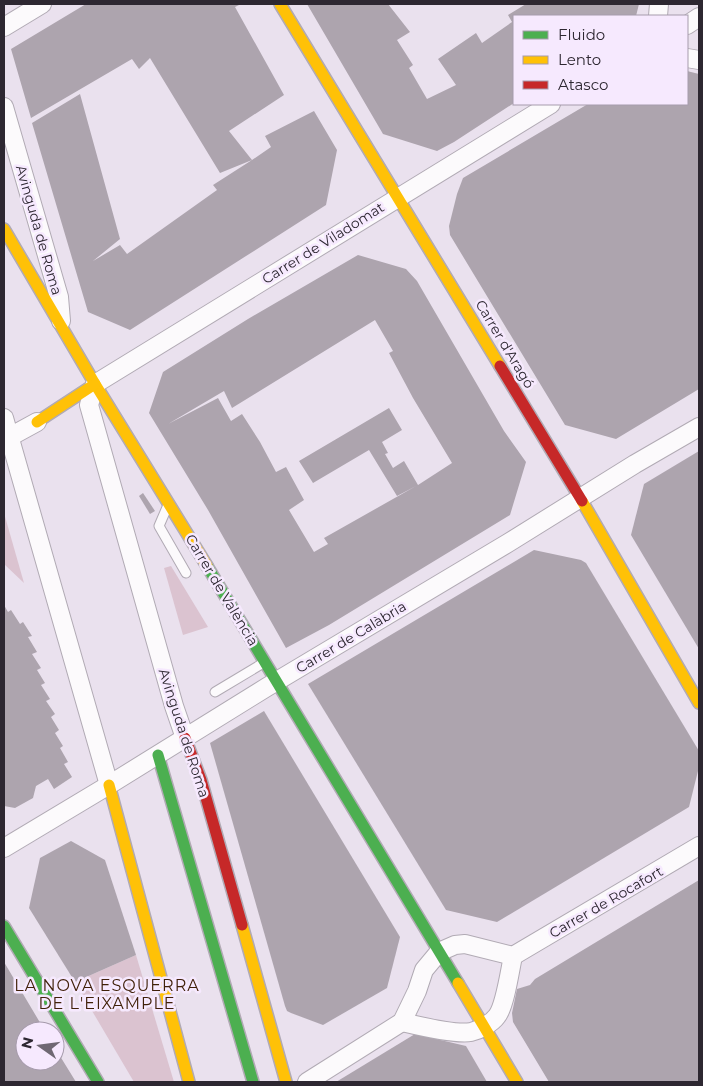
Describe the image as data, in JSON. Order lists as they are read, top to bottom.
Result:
{
  "streets": {
    "street": [
      "Avinguda de Roma",
      "Carrer de Viladomat",
      "Carrer d'Aragó",
      "Carrer de València",
      "Carrer de Calàbria",
      "Carrer de Rocafort"
    ]
  },
  "crossings": [
    ["Avinguda de Roma", "Carrer de Viladomat"],
    ["Avinguda de Roma", "Carrer de València"],
    ["Avinguda de Roma", "Carrer de Calàbria"],
    ["Carrer de Viladomat", "Carrer d'Aragó"],
    ["Carrer de Viladomat", "Carrer de València"],
    ["Carrer d'Aragó", "Carrer de Calàbria"],
    ["Carrer de València", "Carrer de Calàbria"]
  ],
  "districts": ["LA NOVA ESQUERRA DE L'EIXAMPLE"],
  "legend": ["Fluido", "Lento", "Atasco"],
  "north": "left"
}
